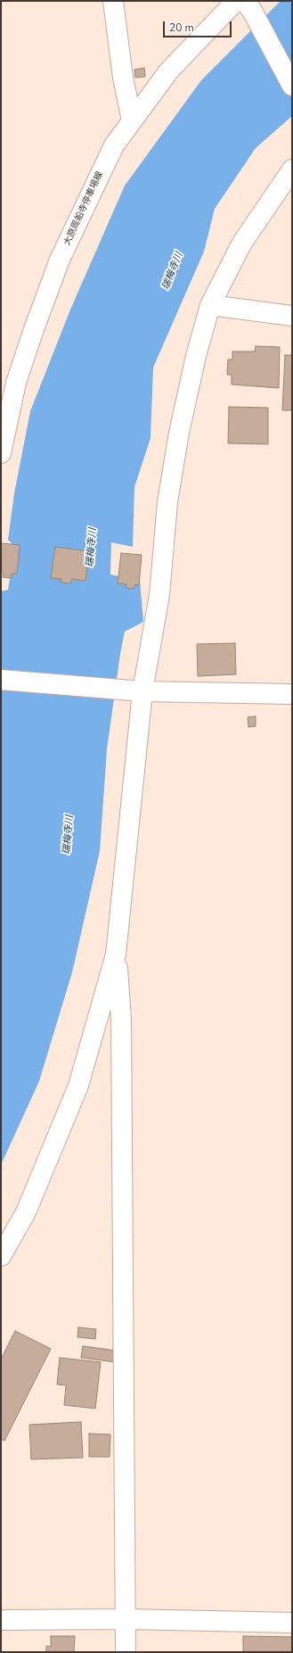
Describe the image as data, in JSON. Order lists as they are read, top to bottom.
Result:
{
  "streets": {
    "street": ["大原周船寺停車場線"]
  },
  "water": ["瑞梅寺川"],
  "scale_bar": "20 m"
}
